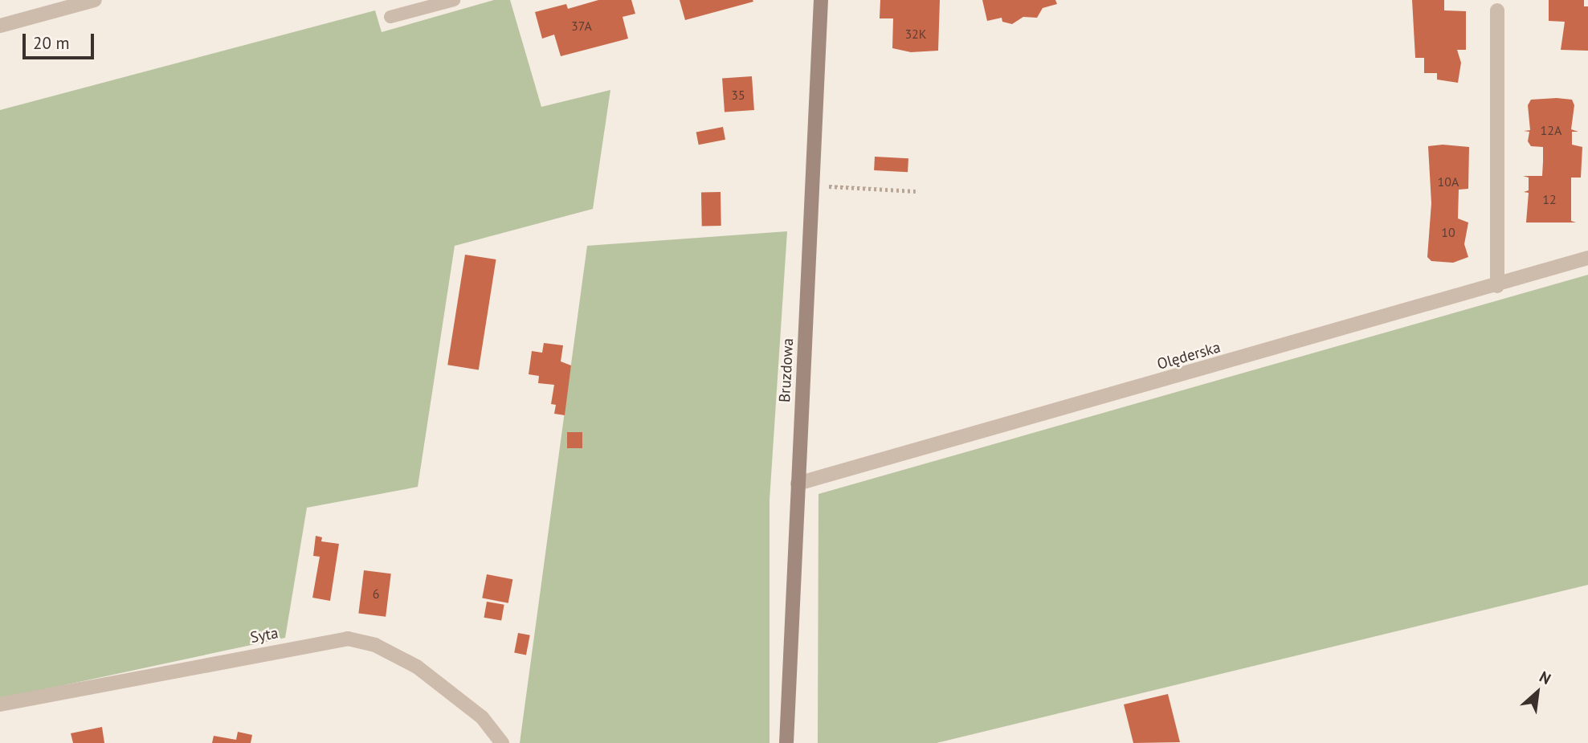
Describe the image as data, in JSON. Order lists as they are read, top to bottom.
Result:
{
  "streets": {
    "street": ["Olęderska", "Bruzdowa", "Syta"]
  },
  "crossings": [
    ["Olęderska", "Bruzdowa"]
  ],
  "house_numbers": [
    "37A",
    "32K",
    "35",
    "12A",
    "10A",
    "12",
    "10",
    "6"
  ],
  "scale_bar": "20 m",
  "north": "top right"
}
